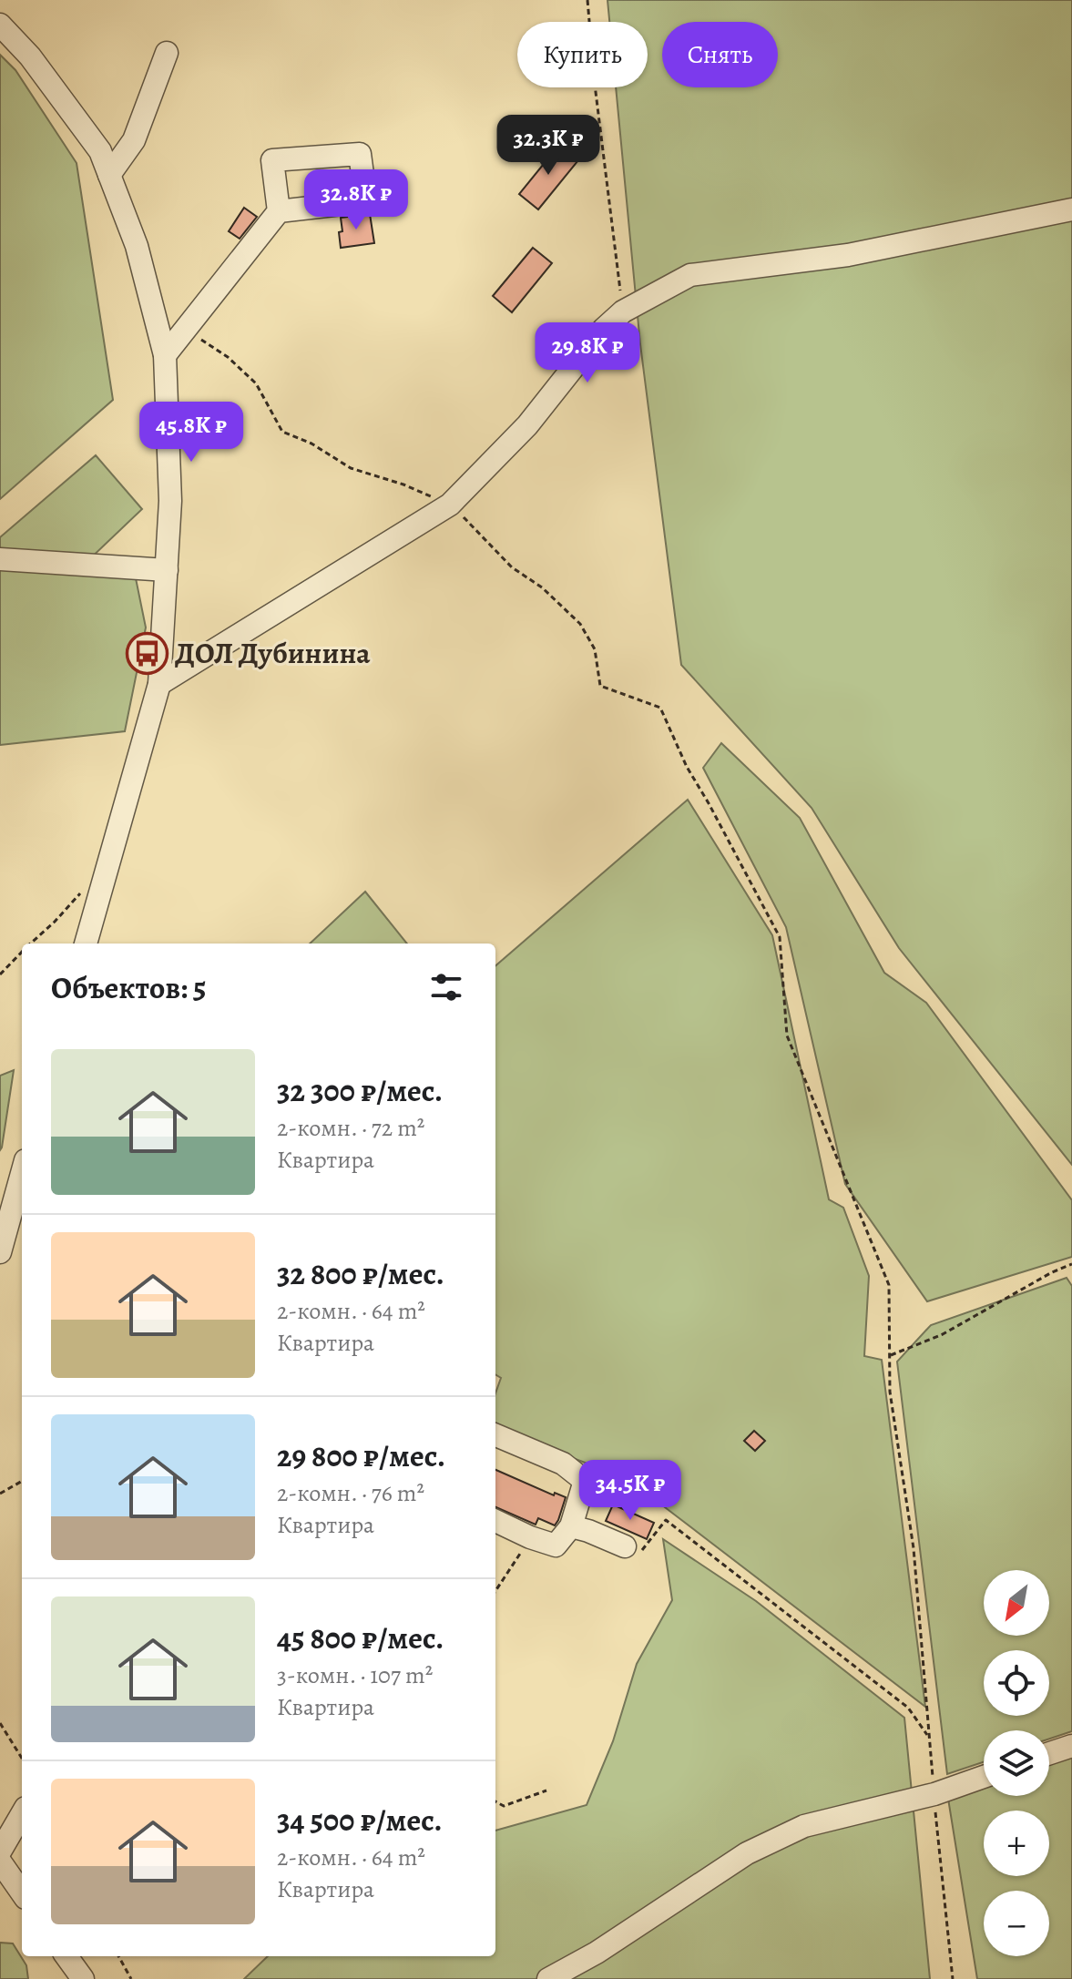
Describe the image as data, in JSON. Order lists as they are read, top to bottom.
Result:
{
  "places": {
    "bus stop": ["ДОЛ Дубинина"]
  },
  "north": "bottom left",
  "page": {
    "chip": ["Купить", "Снять"],
    "price": [
      "32.3K ₽",
      "32.8K ₽",
      "29.8K ₽",
      "45.8K ₽",
      "34.5K ₽"
    ],
    "heading": "Объектов: 5",
    "list": [
      {
        "name": "32 300 ₽/мес.",
        "note": "2-комн. · 72 m² · Квартира"
      },
      {
        "name": "32 800 ₽/мес.",
        "note": "2-комн. · 64 m² · Квартира"
      },
      {
        "name": "29 800 ₽/мес.",
        "note": "2-комн. · 76 m² · Квартира"
      },
      {
        "name": "45 800 ₽/мес.",
        "note": "3-комн. · 107 m² · Квартира"
      },
      {
        "name": "34 500 ₽/мес.",
        "note": "2-комн. · 64 m² · Квартира"
      }
    ],
    "map_buttons": ["+", "−"]
  }
}
